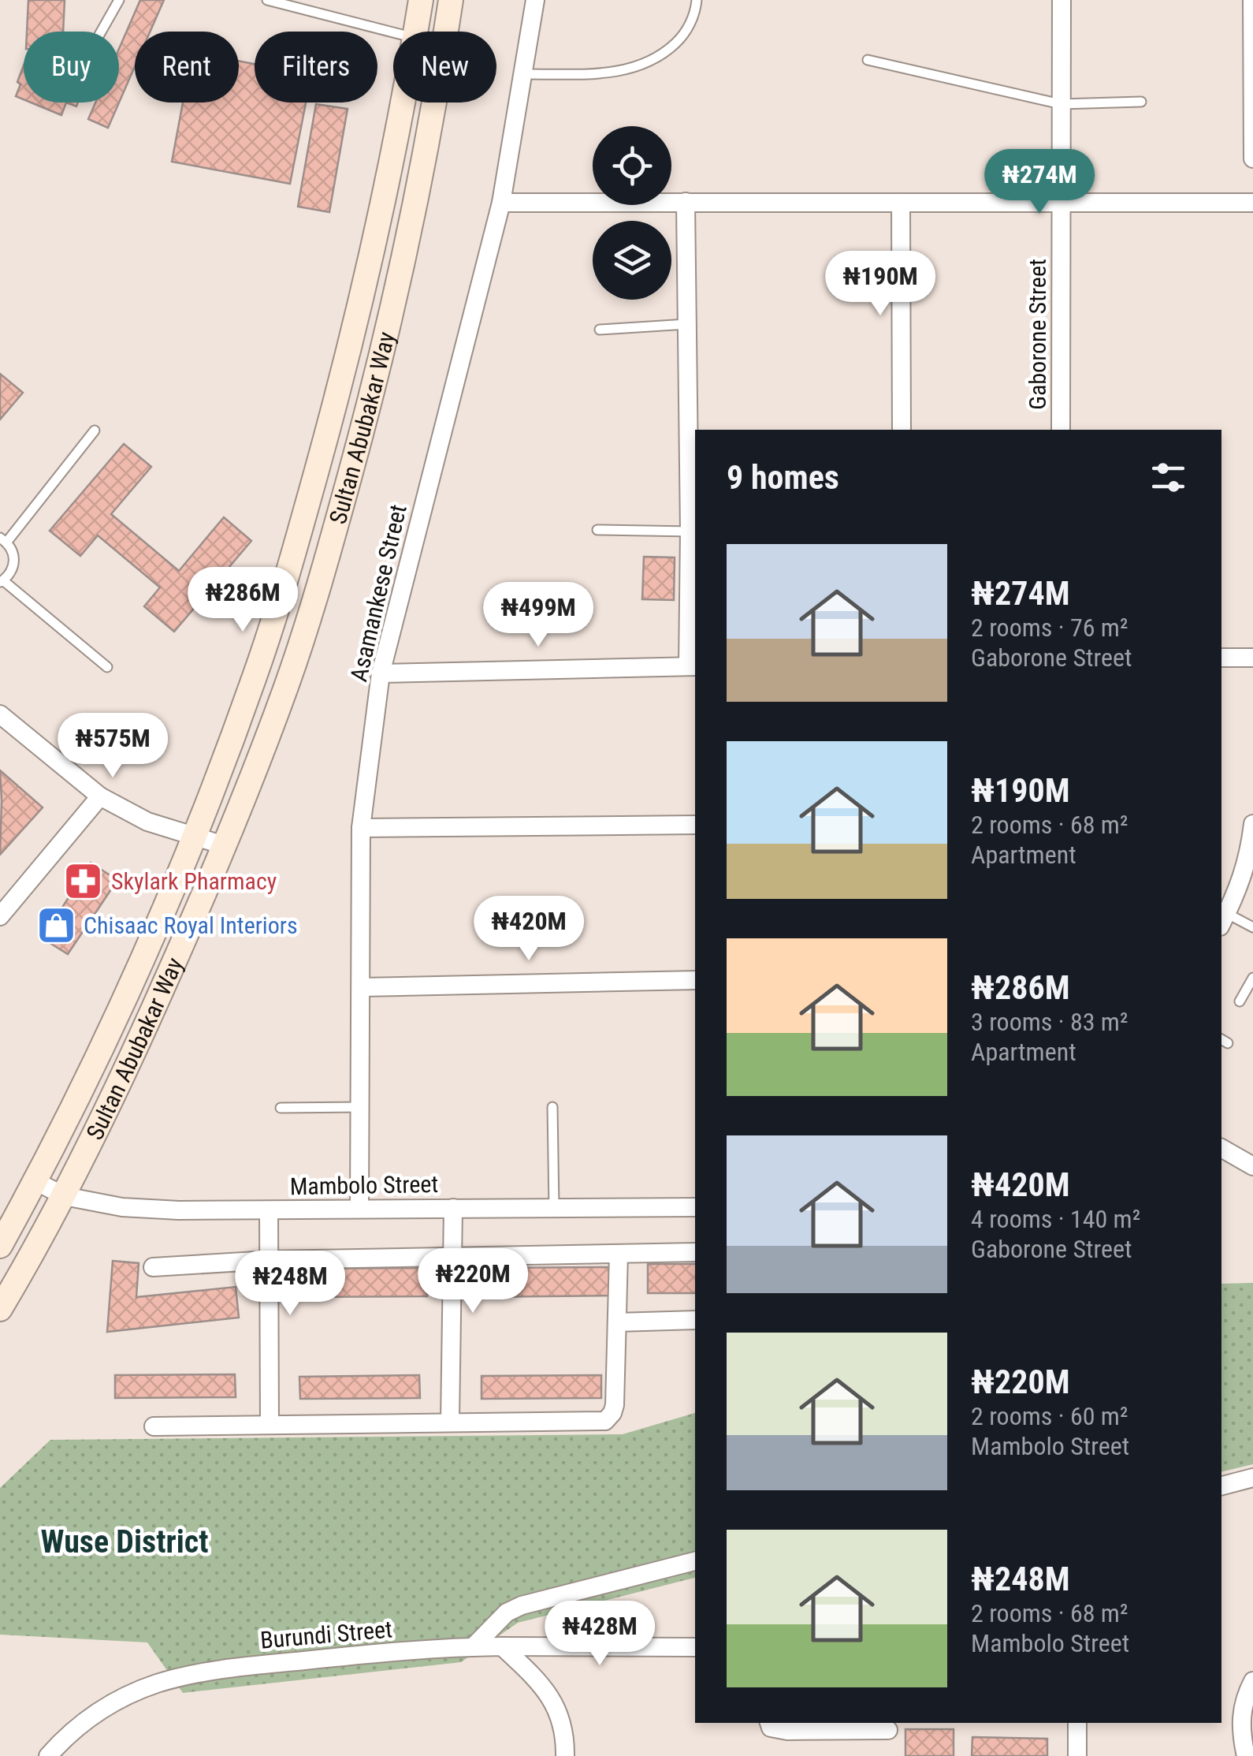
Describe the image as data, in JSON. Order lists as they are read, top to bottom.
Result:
{
  "streets": {
    "main road": ["Sultan Abubakar Way"],
    "street": [
      "Gaborone Street",
      "Asamankese Street",
      "Mambolo Street",
      "Burundi Street"
    ]
  },
  "crossings": [
    ["Sultan Abubakar Way", "Mambolo Street"],
    ["Asamankese Street", "Mambolo Street"]
  ],
  "districts": ["Wuse District"],
  "places": {
    "pharmacy": ["Skylark Pharmacy"],
    "shop": ["Chisaac Royal Interiors"]
  },
  "page": {
    "chip": [
      "Buy",
      "Rent",
      "Filters",
      "New"
    ],
    "price": [
      "₦274M",
      "₦190M",
      "₦286M",
      "₦499M",
      "₦575M",
      "₦420M",
      "₦220M",
      "₦248M",
      "₦428M"
    ],
    "heading": "9 homes",
    "list": [
      {
        "name": "₦274M",
        "note": "2 rooms · 76 m² · Gaborone Street"
      },
      {
        "name": "₦190M",
        "note": "2 rooms · 68 m² · Apartment"
      },
      {
        "name": "₦286M",
        "note": "3 rooms · 83 m² · Apartment"
      },
      {
        "name": "₦420M",
        "note": "4 rooms · 140 m² · Gaborone Street"
      },
      {
        "name": "₦220M",
        "note": "2 rooms · 60 m² · Mambolo Street"
      },
      {
        "name": "₦248M",
        "note": "2 rooms · 68 m² · Mambolo Street"
      }
    ]
  }
}
